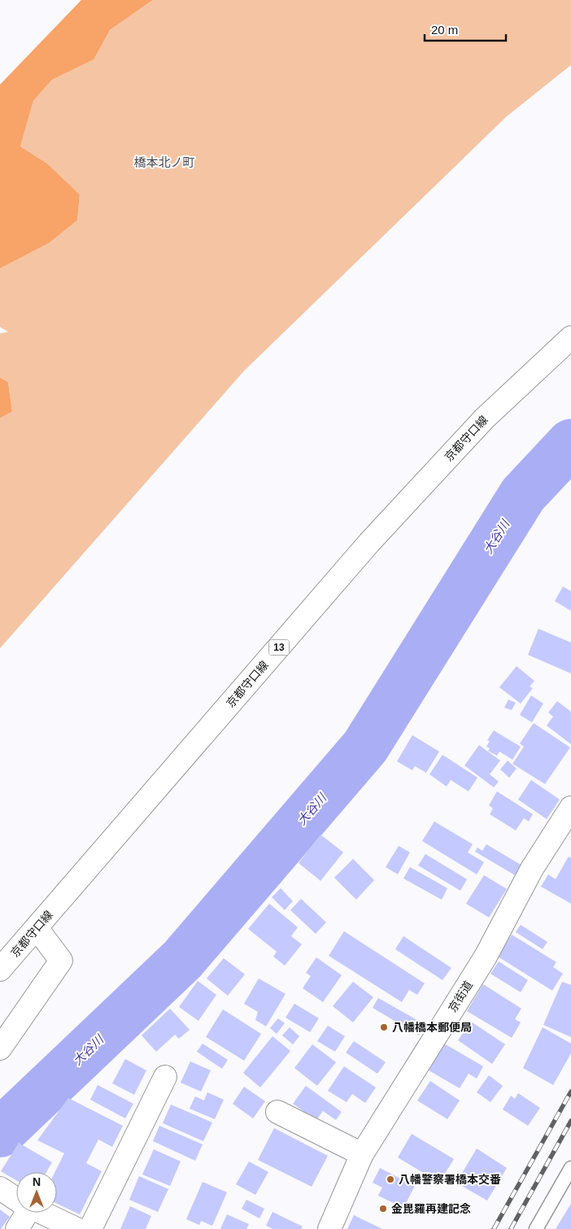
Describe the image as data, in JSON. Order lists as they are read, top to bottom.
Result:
{
  "streets": {
    "street": ["京都守口線", "13", "京街道"]
  },
  "districts": ["橋本北ノ町"],
  "water": ["大谷川"],
  "places": ["八幡橋本郵便局", "八幡警察署橋本交番", "金毘羅再建記念"],
  "scale_bar": "20 m",
  "north": "top"
}
